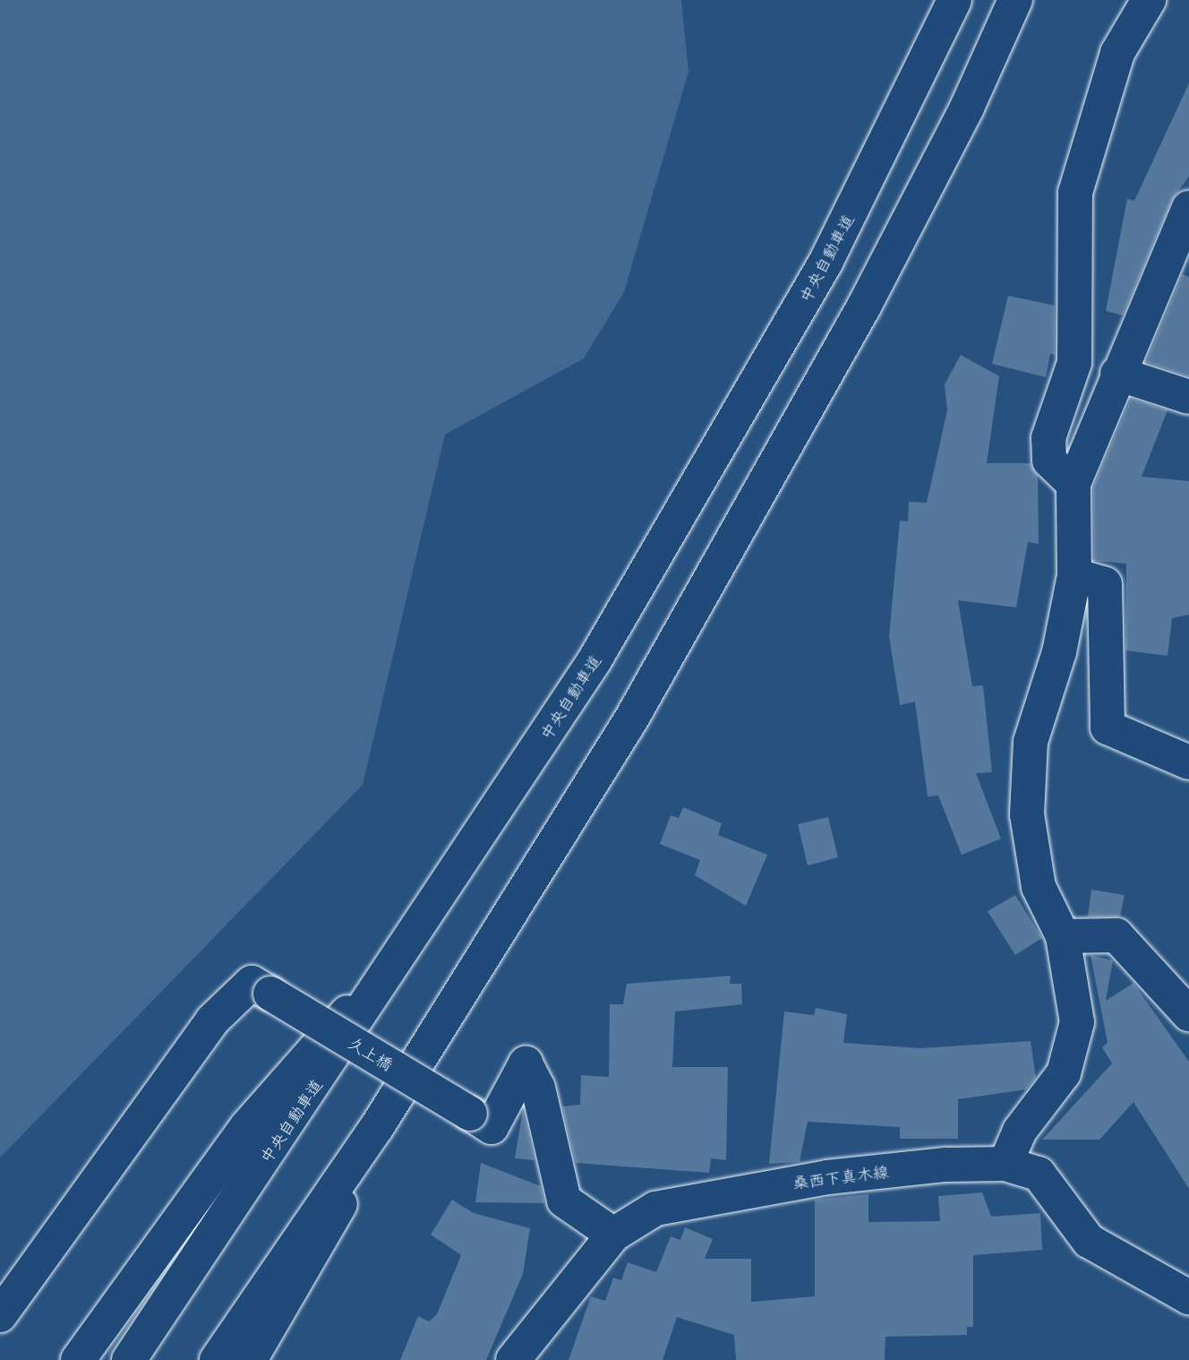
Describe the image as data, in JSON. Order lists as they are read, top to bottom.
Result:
{
  "streets": {
    "main road": ["中央自動車道", "久上橋", "桑西下真木線"]
  },
  "crossings": [
    ["久上橋", "桑西下真木線"]
  ]
}
